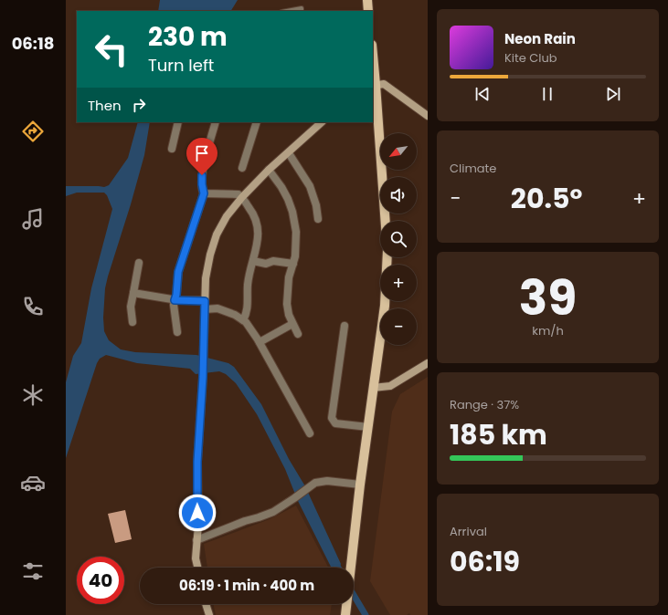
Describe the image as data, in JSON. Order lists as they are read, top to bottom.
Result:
{
  "north": "bottom left",
  "page": {
    "tabs": "06:18",
    "turn": ["230 m", "Turn left"],
    "song": ["Neon Rain", "Kite Club"],
    "then": "Then",
    "tile": [
      "Climate",
      ["39", "km/h"],
      ["Range · 37%", "185 km"],
      ["Arrival", "06:19"]
    ],
    "map_buttons": ["+", "−"],
    "heat": ["−", "20.5°", "+"],
    "limit": "40",
    "trip": "06:19 · 1 min · 400 m"
  }
}
